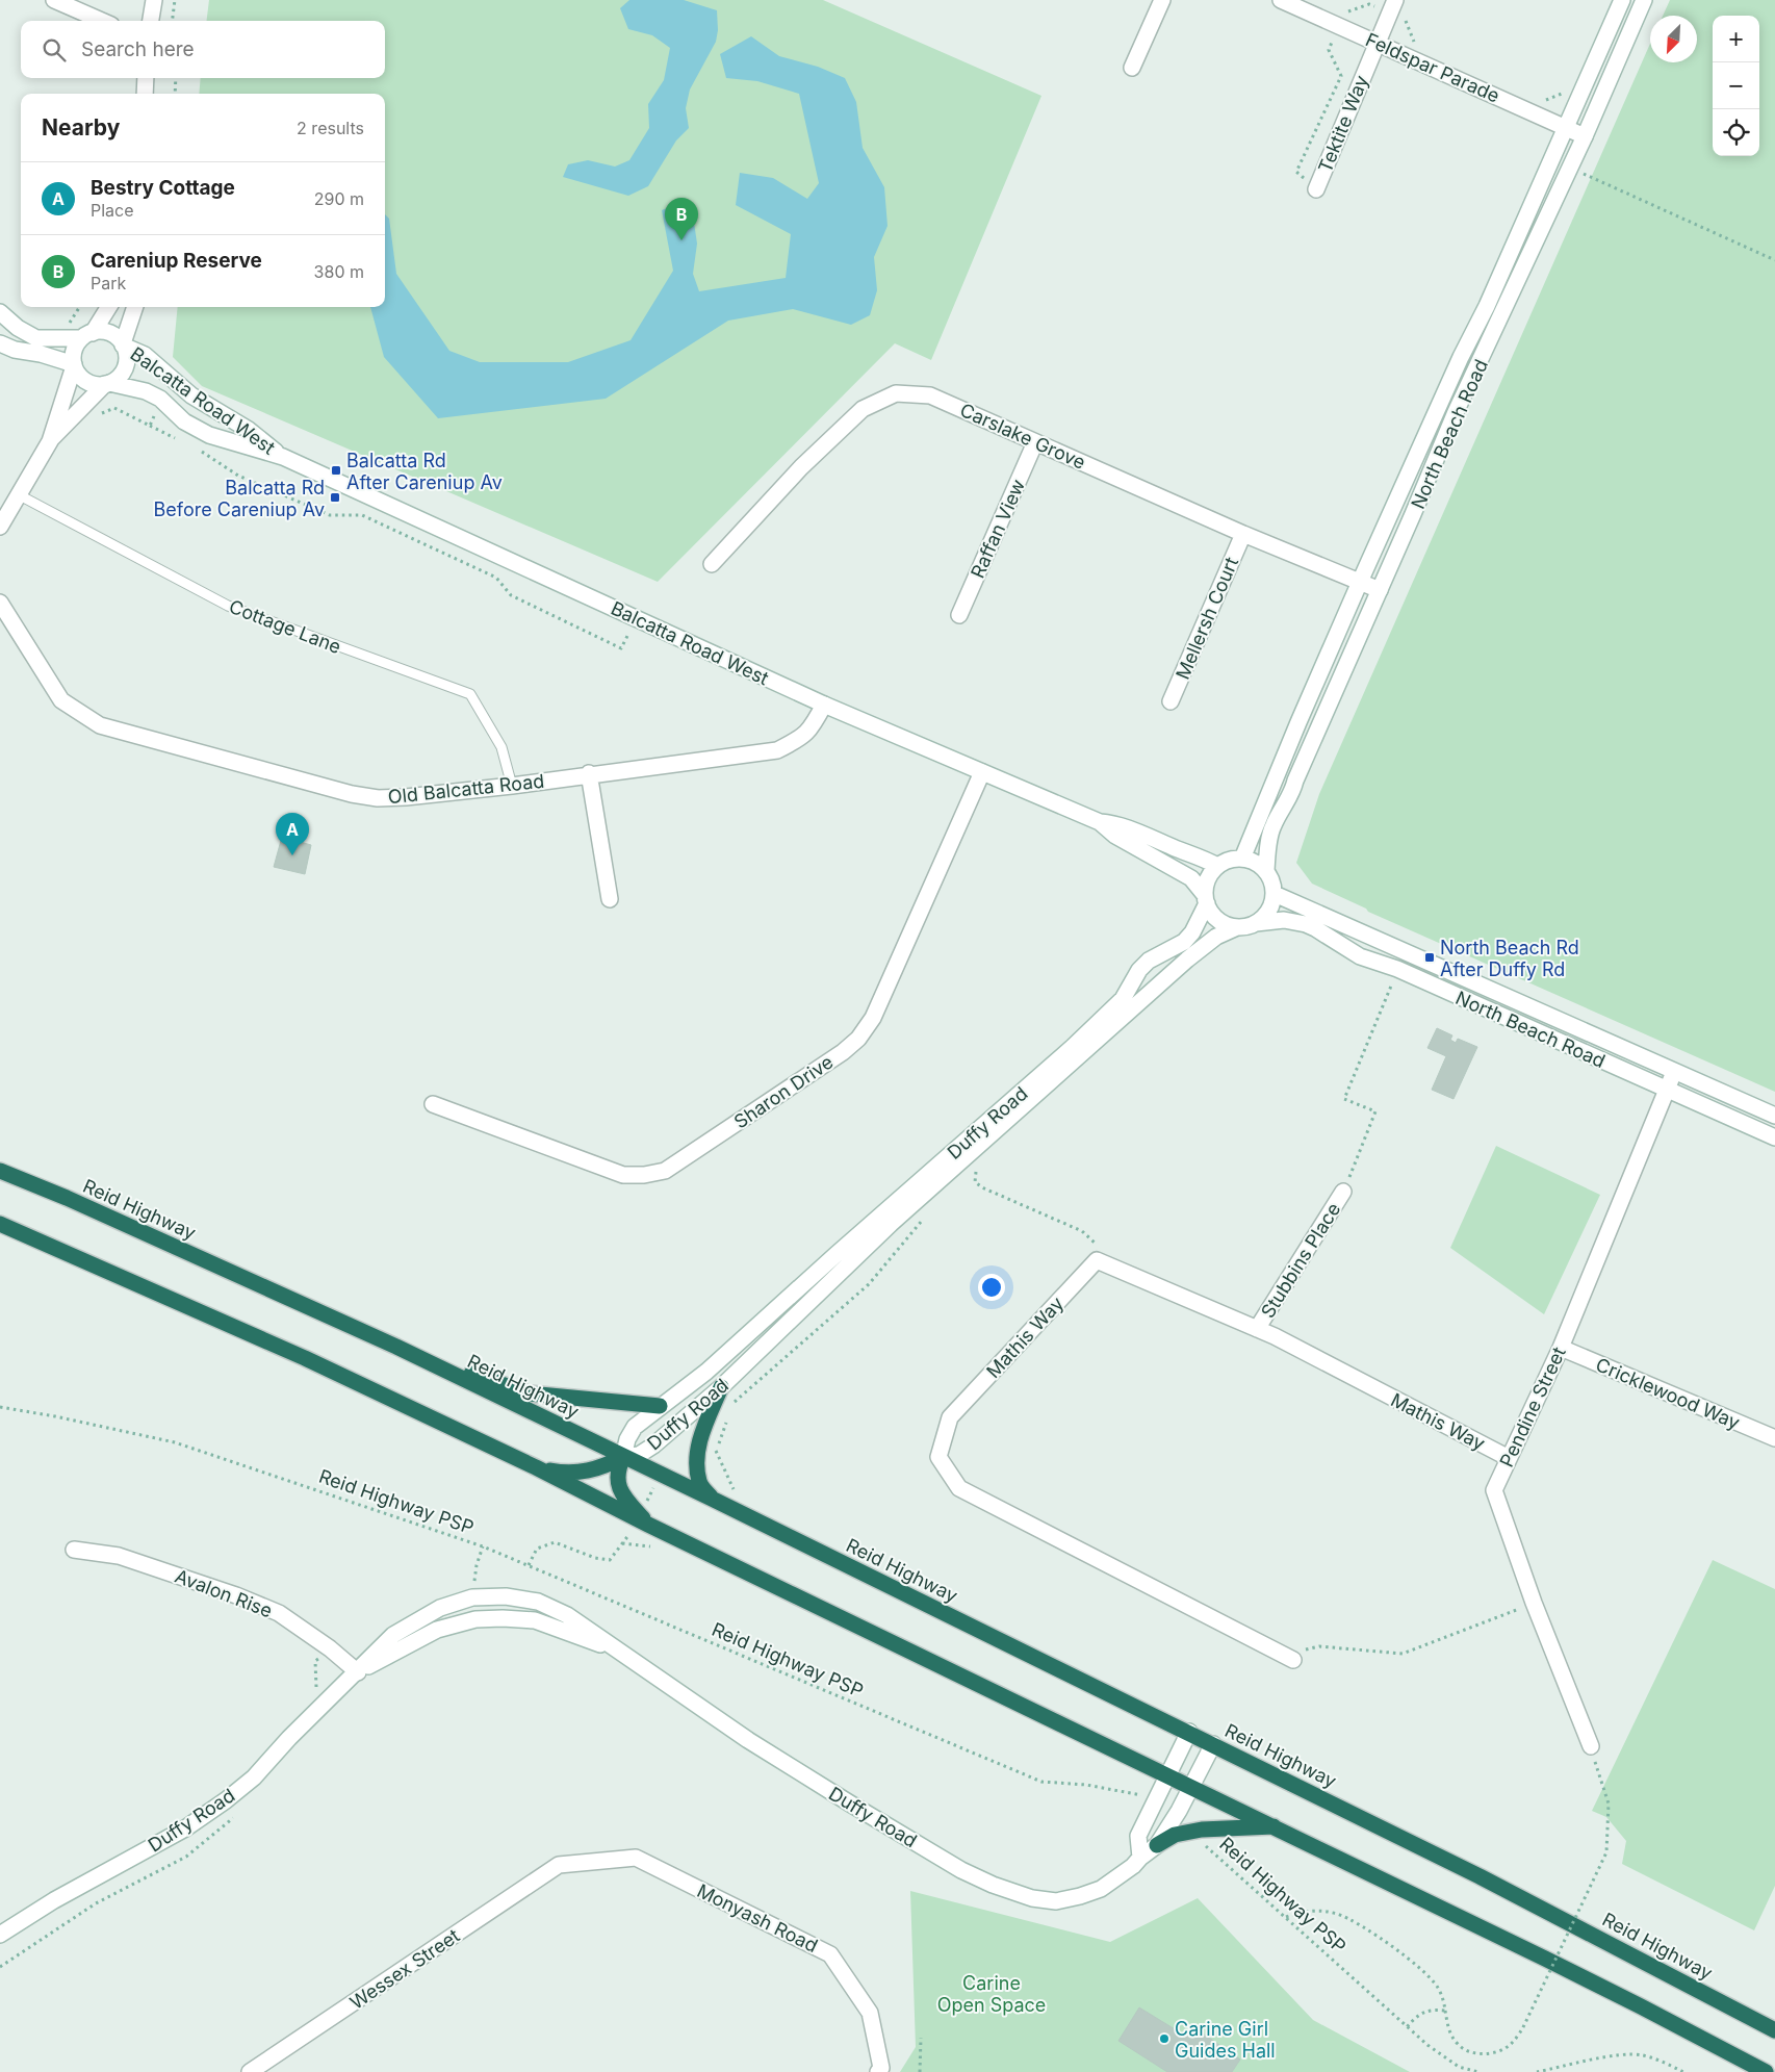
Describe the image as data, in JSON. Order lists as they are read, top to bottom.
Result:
{
  "streets": {
    "highway": ["Reid Highway"],
    "street": [
      "Feldspar Parade",
      "Tektite Way",
      "Balcatta Road West",
      "North Beach Road",
      "Carslake Grove",
      "Raffan View",
      "Mellersh Court",
      "Old Balcatta Road",
      "Sharon Drive",
      "Duffy Road",
      "Stubbins Place",
      "Mathis Way",
      "Cricklewood Way",
      "Pendine Street",
      "Avalon Rise",
      "Monyash Road",
      "Wessex Street"
    ],
    "lane": ["Cottage Lane"],
    "path": ["Reid Highway PSP"]
  },
  "crossings": [
    ["Feldspar Parade", "Tektite Way"],
    ["Feldspar Parade", "North Beach Road"],
    ["Balcatta Road West", "North Beach Road"],
    ["Balcatta Road West", "Old Balcatta Road"],
    ["Balcatta Road West", "Sharon Drive"],
    ["Balcatta Road West", "Duffy Road"],
    ["North Beach Road", "Carslake Grove"],
    ["North Beach Road", "Duffy Road"],
    ["North Beach Road", "Pendine Street"],
    ["Carslake Grove", "Raffan View"],
    ["Carslake Grove", "Mellersh Court"],
    ["Cottage Lane", "Old Balcatta Road"],
    ["Duffy Road", "Reid Highway"],
    ["Duffy Road", "Avalon Rise"],
    ["Stubbins Place", "Mathis Way"],
    ["Mathis Way", "Pendine Street"],
    ["Cricklewood Way", "Pendine Street"],
    ["Monyash Road", "Wessex Street"]
  ],
  "parks": ["Carine Open Space"],
  "places": {
    "transit": ["Balcatta Rd After Careniup Av", "Balcatta Rd Before Careniup Av", "North Beach Rd After Duffy Rd"],
    "other": ["Carine Girl Guides Hall"]
  },
  "north": "bottom left",
  "page": {
    "map_buttons": ["+", "−"],
    "search": "Search here",
    "heading": ["Nearby", "2 results"],
    "list": [
      {
        "mark": "A",
        "name": "Bestry Cottage",
        "note": "Place",
        "value": "290 m"
      },
      {
        "mark": "B",
        "name": "Careniup Reserve",
        "note": "Park",
        "value": "380 m"
      }
    ],
    "pins": ["B", "A"]
  }
}
